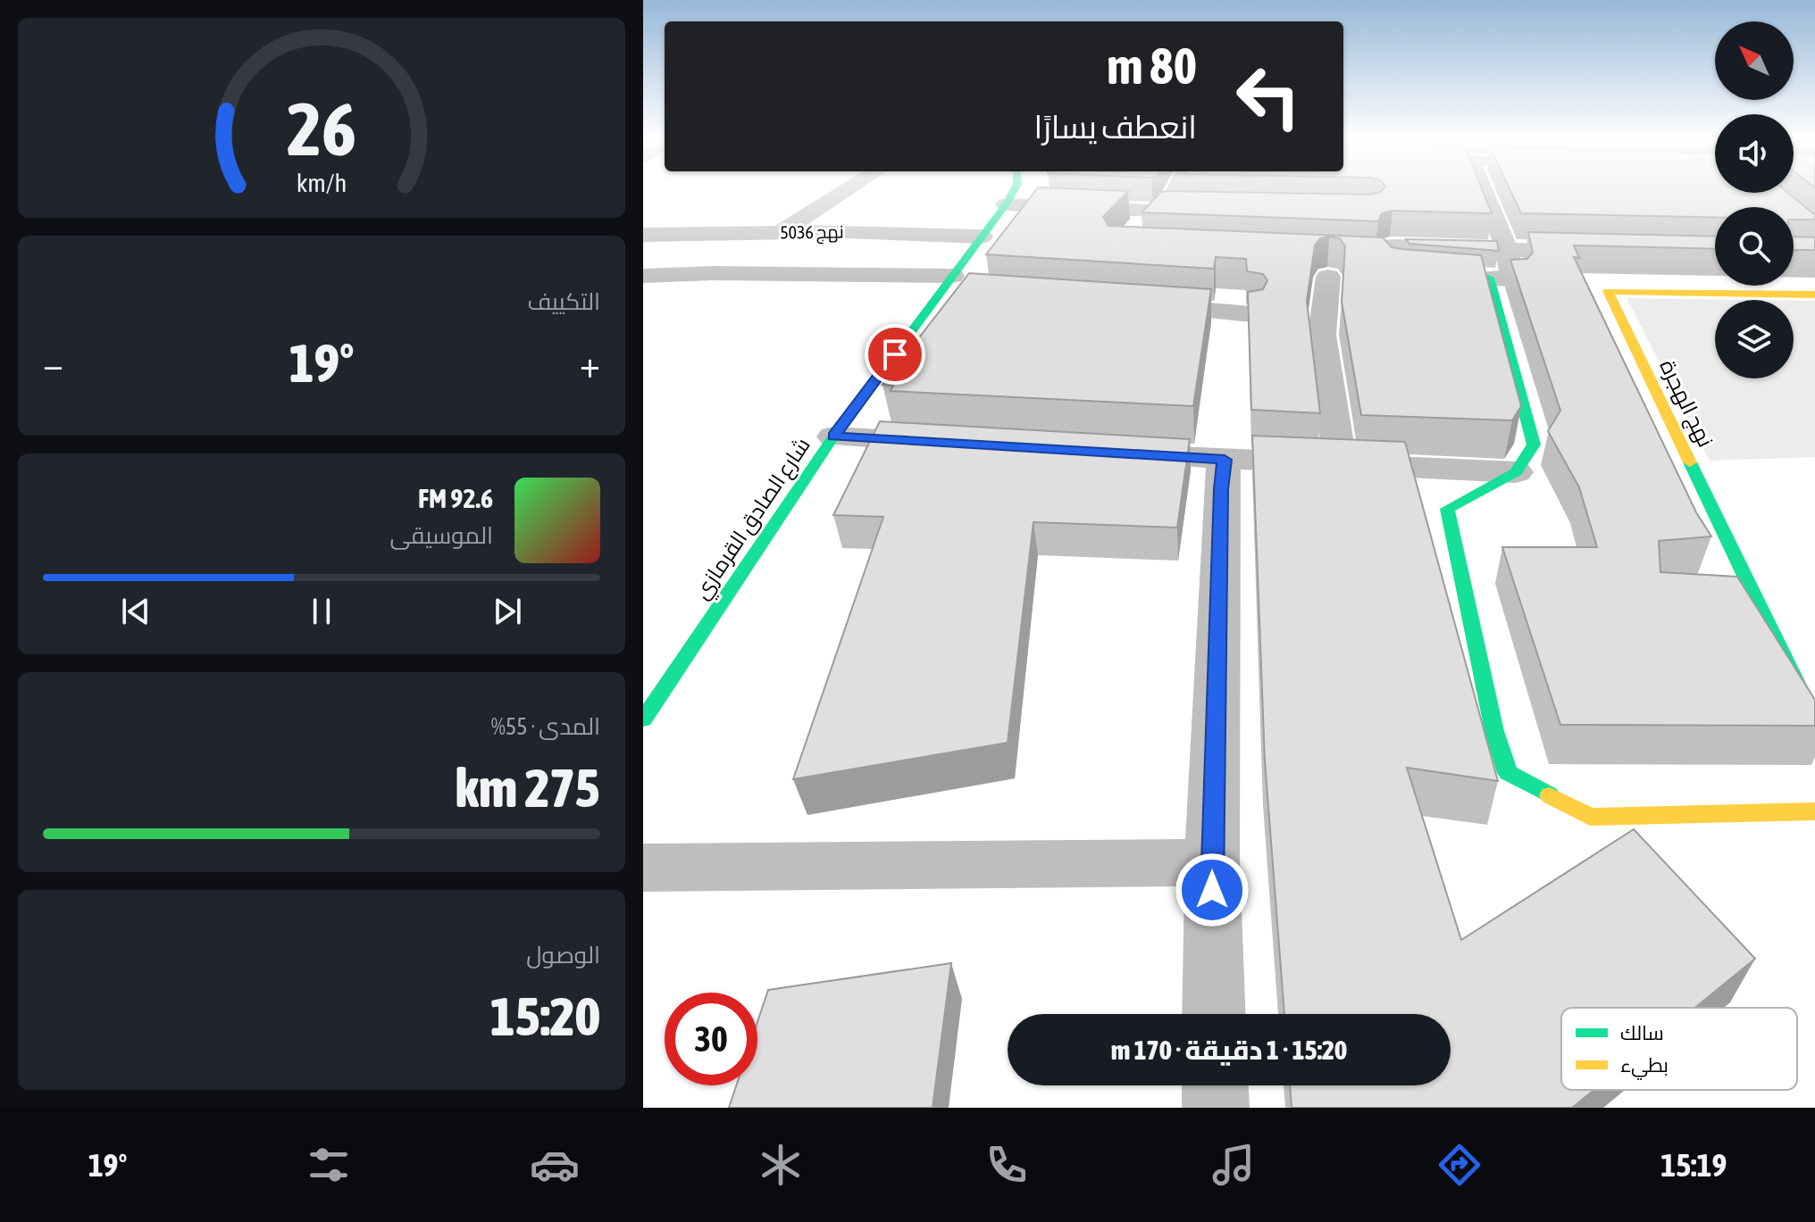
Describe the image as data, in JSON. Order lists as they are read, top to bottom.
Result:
{
  "streets": {
    "street": ["نهج 5036", "نهج الهجرة", "شارع الصادق القرمازي"]
  },
  "crossings": [
    ["نهج 5036", "شارع الصادق القرمازي"]
  ],
  "legend": ["سالك", "بطيء"],
  "north": "top left",
  "page": {
    "turn": ["80 m", "انعطف يسارًا"],
    "tile": [
      "التكييف",
      ["المدى · 55%", "275 km"],
      ["الوصول", "15:20"]
    ],
    "heat": ["−", "19°", "+"],
    "song": ["92.6 FM", "الموسيقى"],
    "limit": "30",
    "trip": "15:20 · 1 دقيقة · 170 m",
    "tabs": ["15:19", "19°"],
    "gauge": ["26", "km/h"]
  }
}
